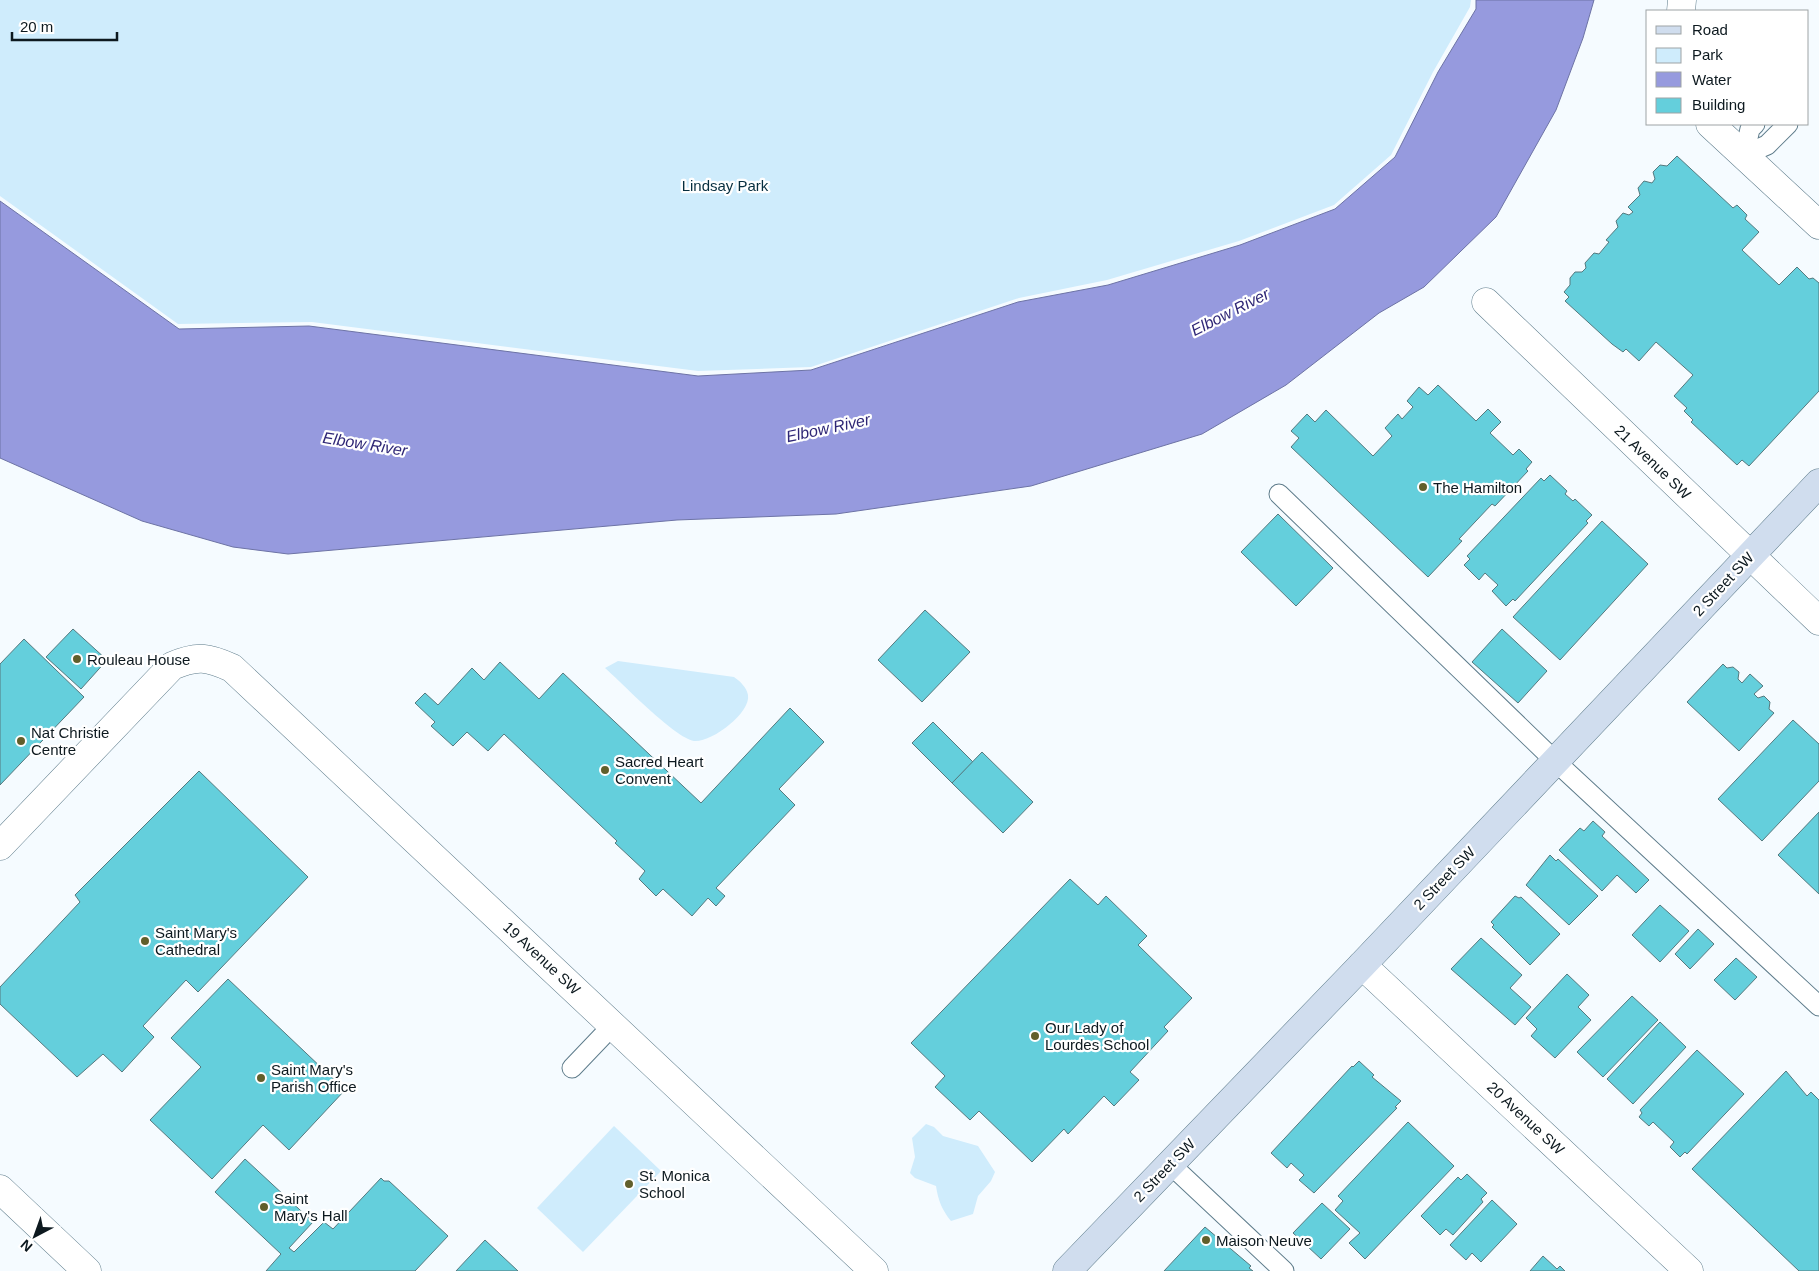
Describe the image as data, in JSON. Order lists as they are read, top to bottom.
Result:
{
  "streets": {
    "street": [
      "21 Avenue SW",
      "2 Street SW",
      "19 Avenue SW",
      "20 Avenue SW"
    ]
  },
  "crossings": [
    ["21 Avenue SW", "2 Street SW"],
    ["2 Street SW", "20 Avenue SW"]
  ],
  "water": ["Elbow River"],
  "parks": ["Lindsay Park"],
  "places": [
    "The Hamilton",
    "Rouleau House",
    "Nat Christie Centre",
    "Sacred Heart Convent",
    "Saint Mary's Cathedral",
    "Our Lady of Lourdes School",
    "Saint Mary's Parish Office",
    "St. Monica School",
    "Saint Mary's Hall",
    "Maison Neuve"
  ],
  "legend": [
    "Road",
    "Park",
    "Water",
    "Building"
  ],
  "scale_bar": "20 m",
  "north": "bottom left"
}
